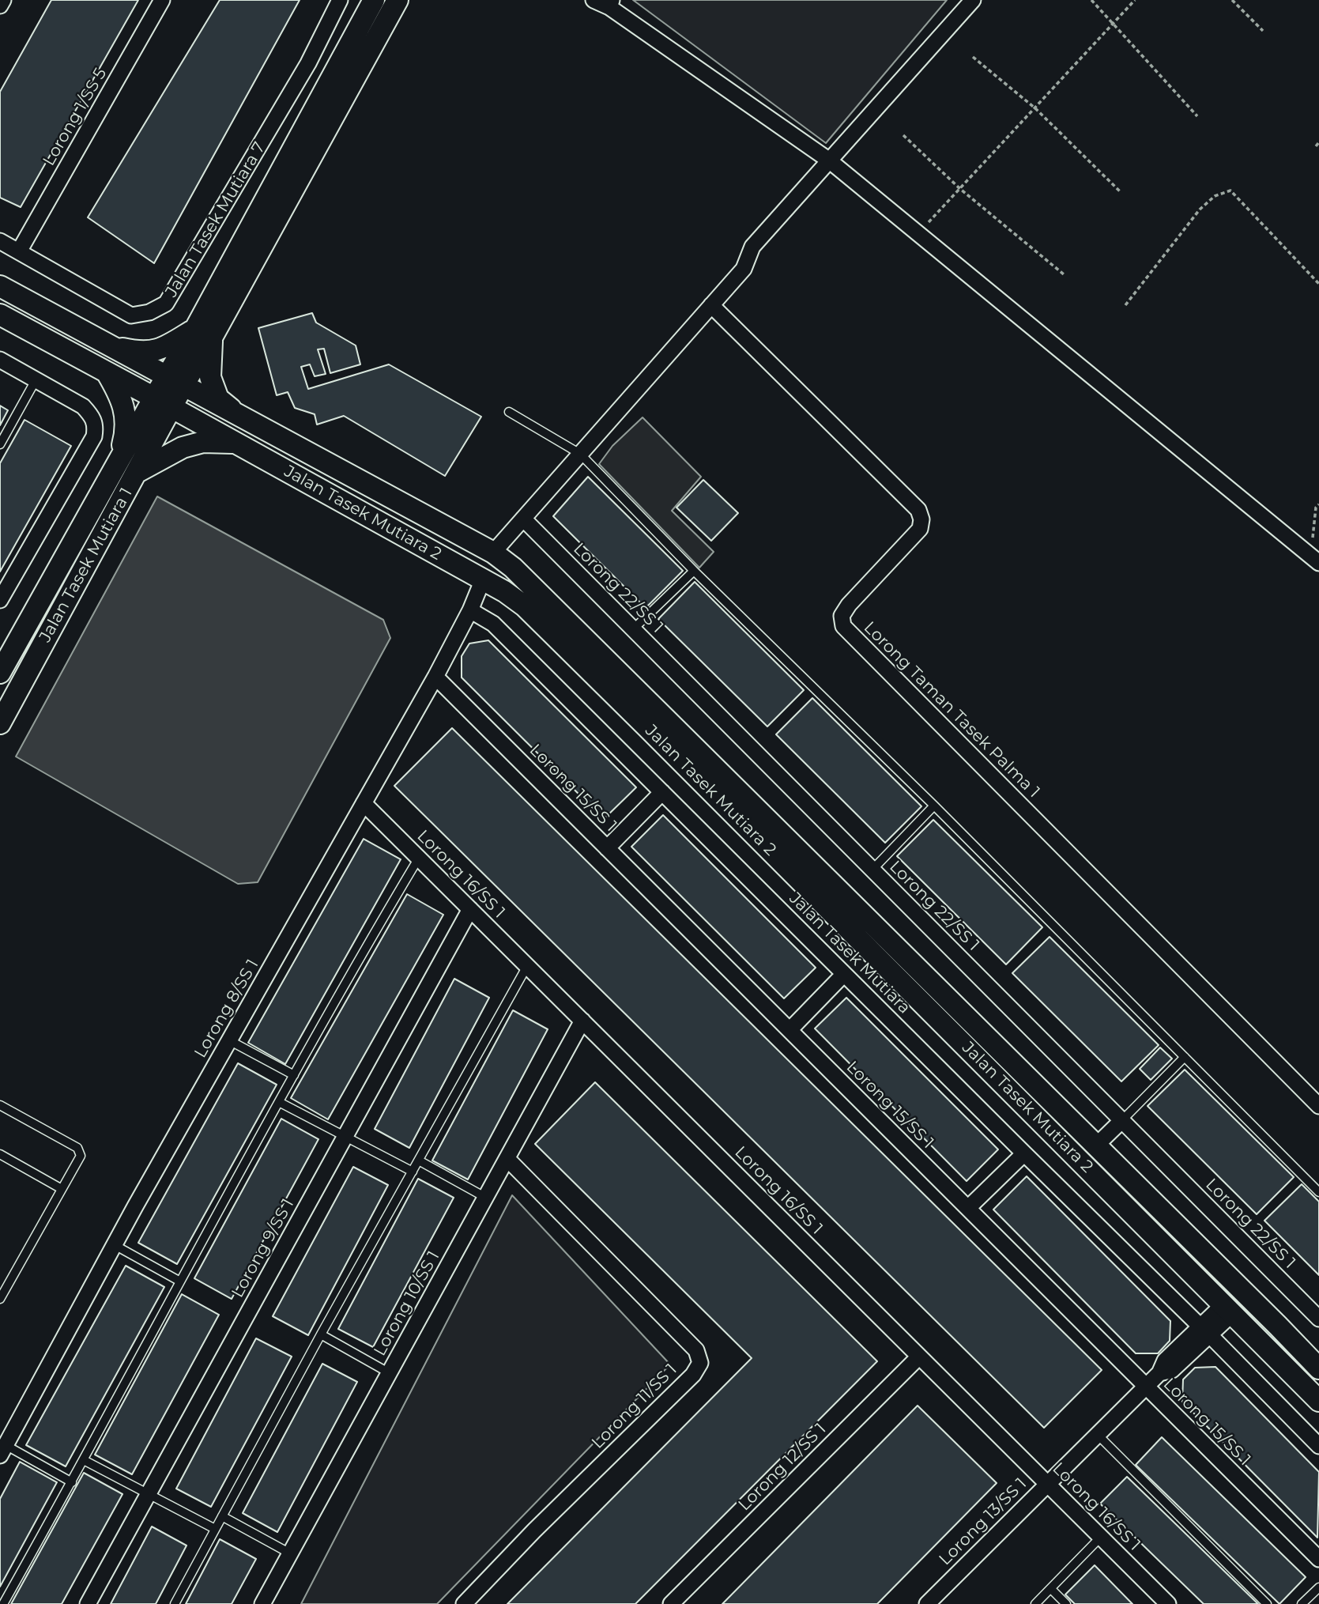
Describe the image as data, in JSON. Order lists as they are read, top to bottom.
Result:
{
  "streets": {
    "street": [
      "Lorong 1/SS 5",
      "Jalan Tasek Mutiara 7",
      "Jalan Tasek Mutiara 2",
      "Jalan Tasek Mutiara 1",
      "Lorong 22/SS 1",
      "Lorong Taman Tasek Palma 1",
      "Lorong 15/SS 1",
      "Lorong 16/SS 1",
      "Jalan Tasek Mutiara",
      "Lorong 8/SS 1",
      "Lorong 9/SS 1",
      "Lorong 10/SS 1",
      "Lorong 11/SS 1",
      "Lorong 12/SS 1",
      "Lorong 13/SS 1"
    ]
  },
  "crossings": [
    ["Lorong 1/SS 5", "Jalan Tasek Mutiara 7"],
    ["Jalan Tasek Mutiara 7", "Jalan Tasek Mutiara 2"],
    ["Jalan Tasek Mutiara 7", "Jalan Tasek Mutiara 1"],
    ["Jalan Tasek Mutiara 2", "Jalan Tasek Mutiara 1"],
    ["Jalan Tasek Mutiara 2", "Lorong 8/SS 1"],
    ["Jalan Tasek Mutiara 2", "Lorong 13/SS 1"],
    ["Lorong 15/SS 1", "Lorong 8/SS 1"],
    ["Lorong 15/SS 1", "Lorong 13/SS 1"],
    ["Lorong 16/SS 1", "Lorong 8/SS 1"],
    ["Lorong 16/SS 1", "Lorong 9/SS 1"],
    ["Lorong 16/SS 1", "Lorong 10/SS 1"],
    ["Lorong 16/SS 1", "Lorong 12/SS 1"],
    ["Lorong 16/SS 1", "Lorong 13/SS 1"],
    ["Jalan Tasek Mutiara", "Lorong 8/SS 1"],
    ["Jalan Tasek Mutiara", "Lorong 13/SS 1"],
    ["Lorong 10/SS 1", "Lorong 11/SS 1"]
  ]
}
